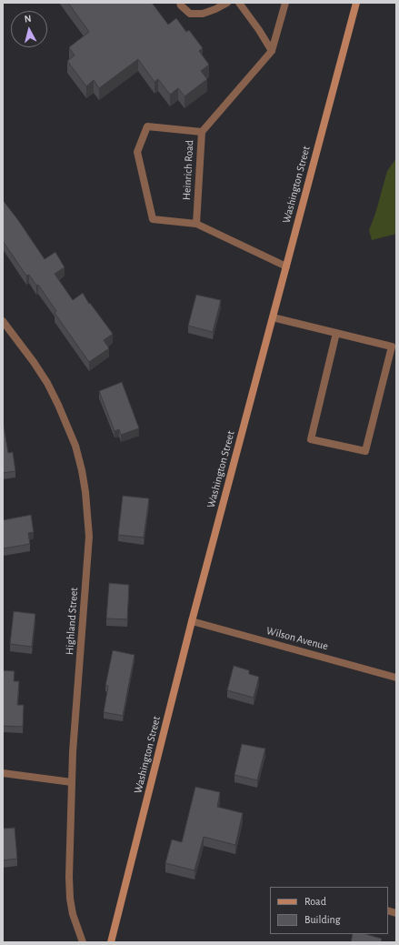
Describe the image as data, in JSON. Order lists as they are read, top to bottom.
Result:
{
  "streets": {
    "main road": ["Washington Street"],
    "street": ["Heinrich Road", "Highland Street", "Wilson Avenue"]
  },
  "crossings": [
    ["Washington Street", "Wilson Avenue"]
  ],
  "legend": ["Road", "Building"],
  "north": "top"
}
